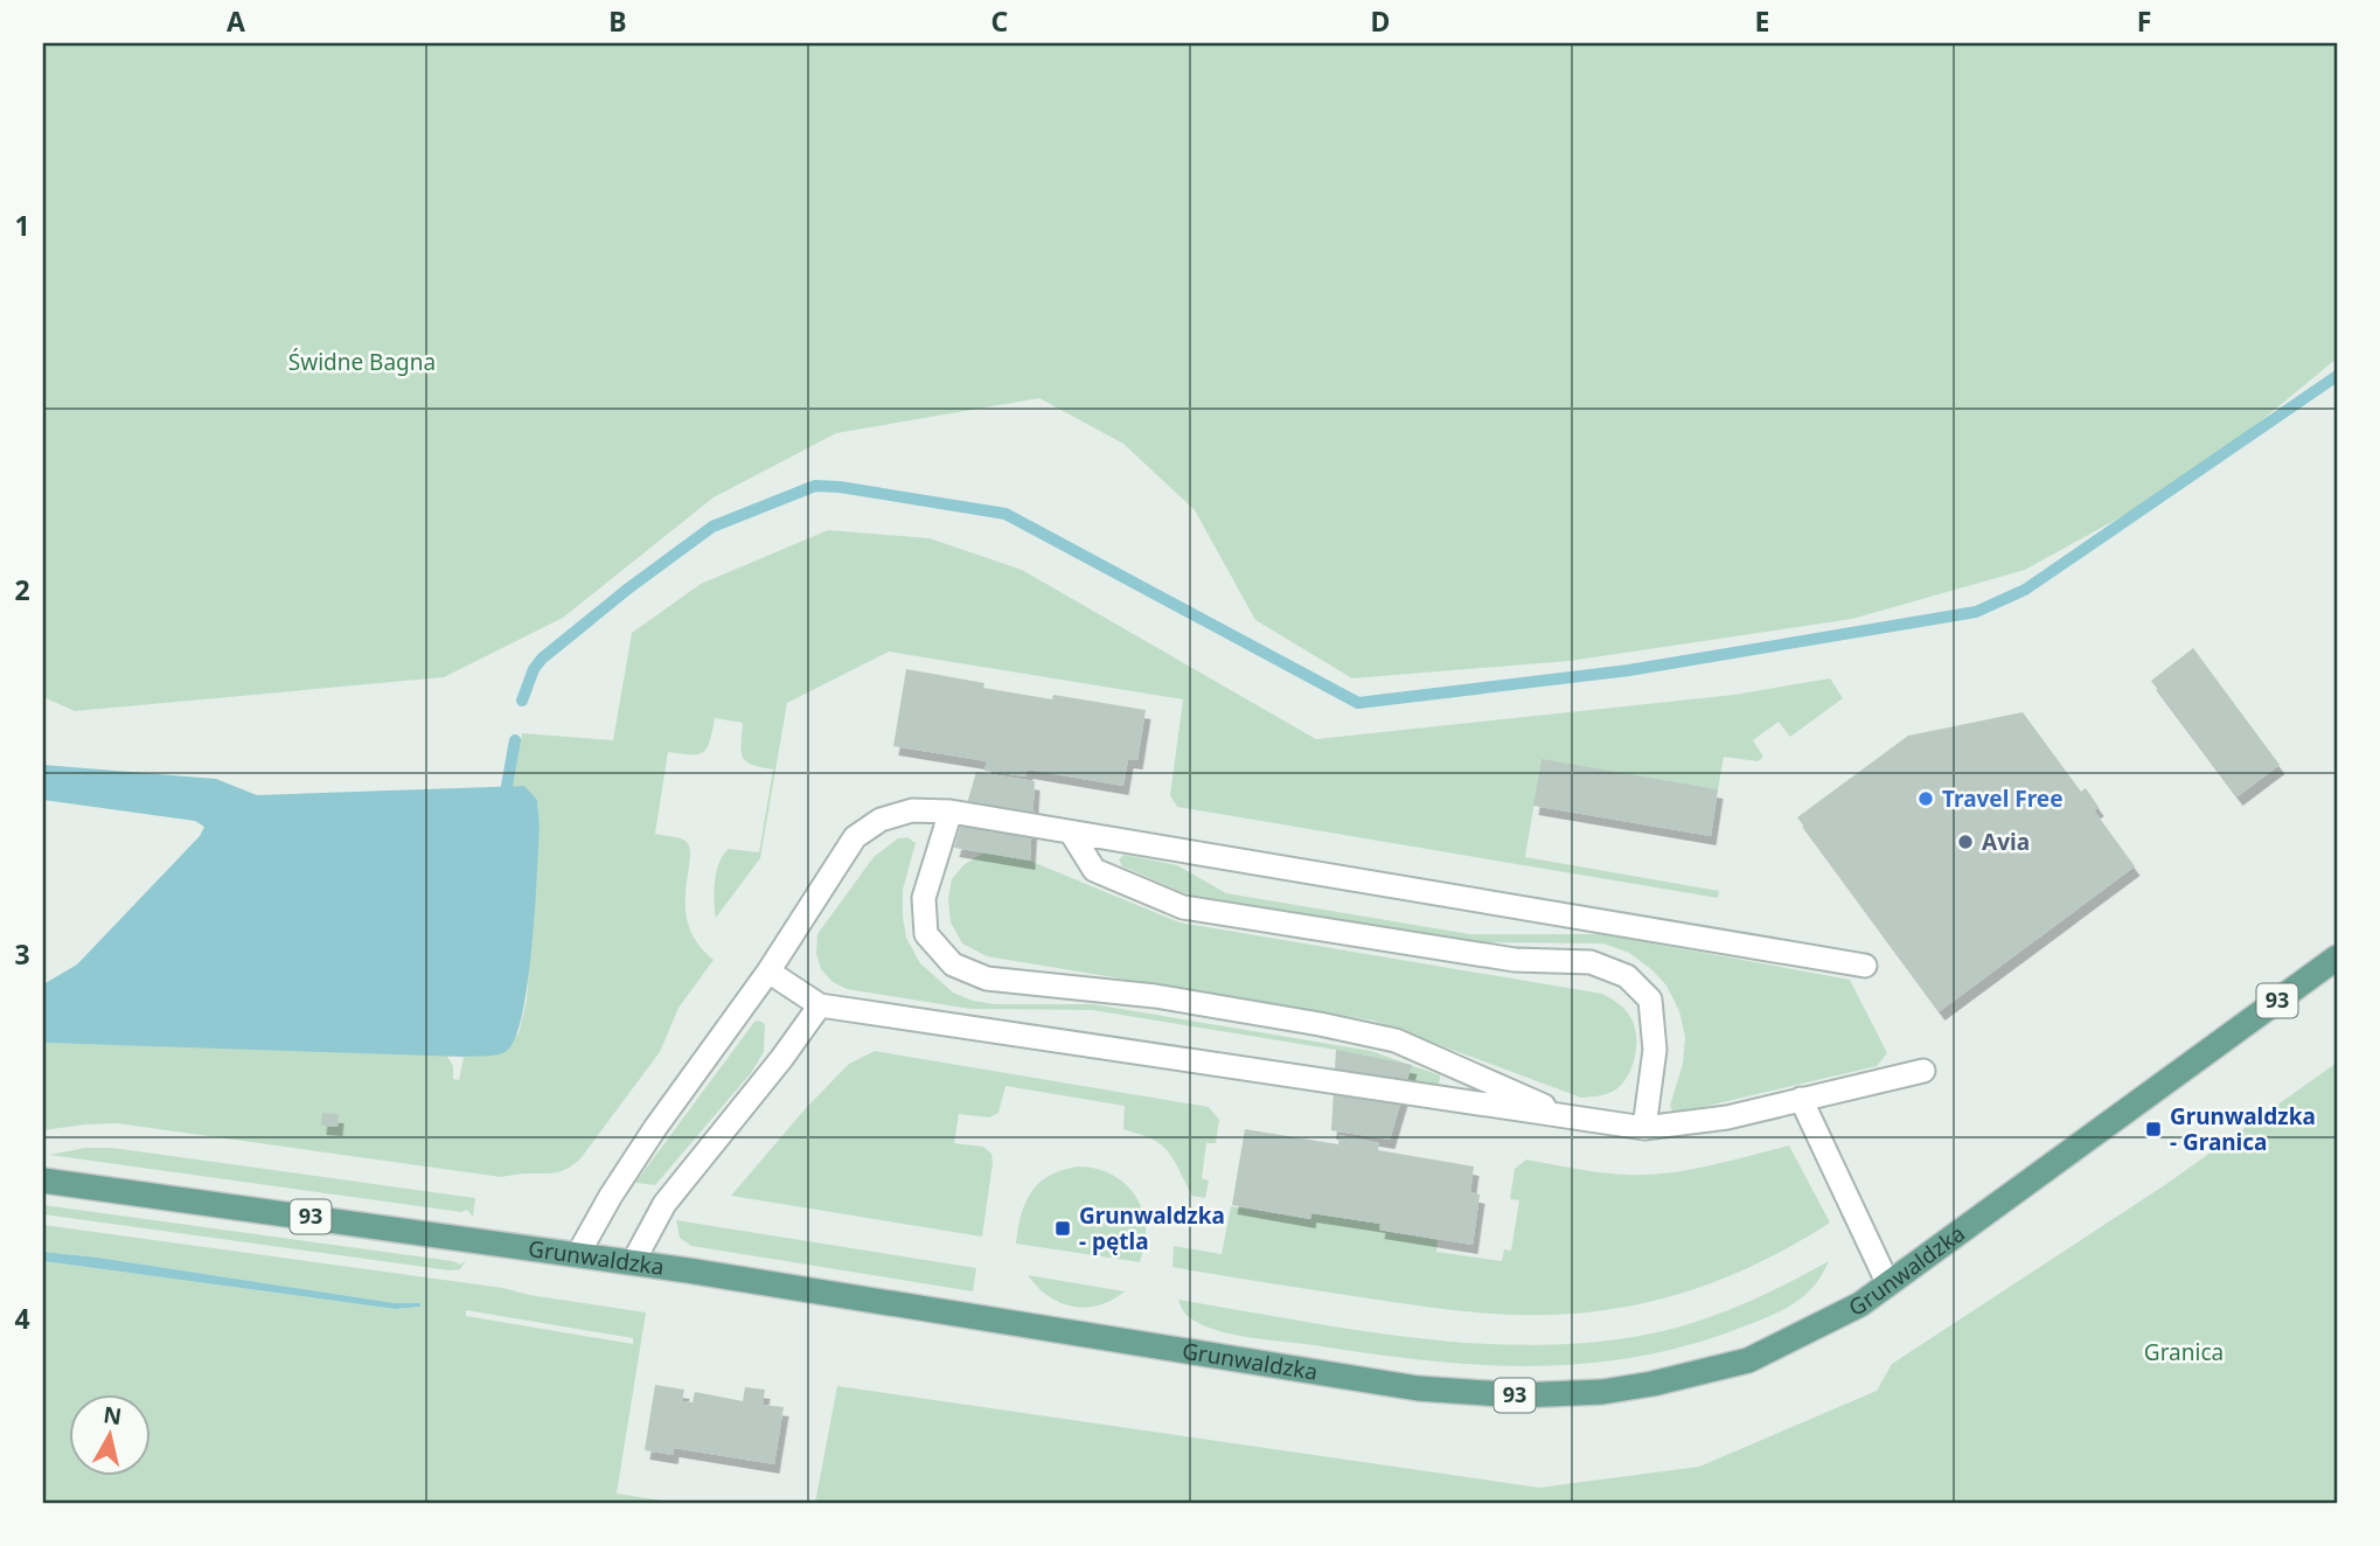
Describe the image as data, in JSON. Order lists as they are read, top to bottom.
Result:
{
  "streets": {
    "main road": ["93", "Grunwaldzka"]
  },
  "parks": ["Świdne Bagna", "Granica"],
  "places": {
    "other": ["Travel Free", "Avia"],
    "transit": ["Grunwaldzka - Granica", "Grunwaldzka - pętla"]
  },
  "north": "top",
  "grid": {
    "columns": [
      "A",
      "B",
      "C",
      "D",
      "E",
      "F"
    ],
    "rows": [
      "1",
      "2",
      "3",
      "4"
    ]
  }
}
